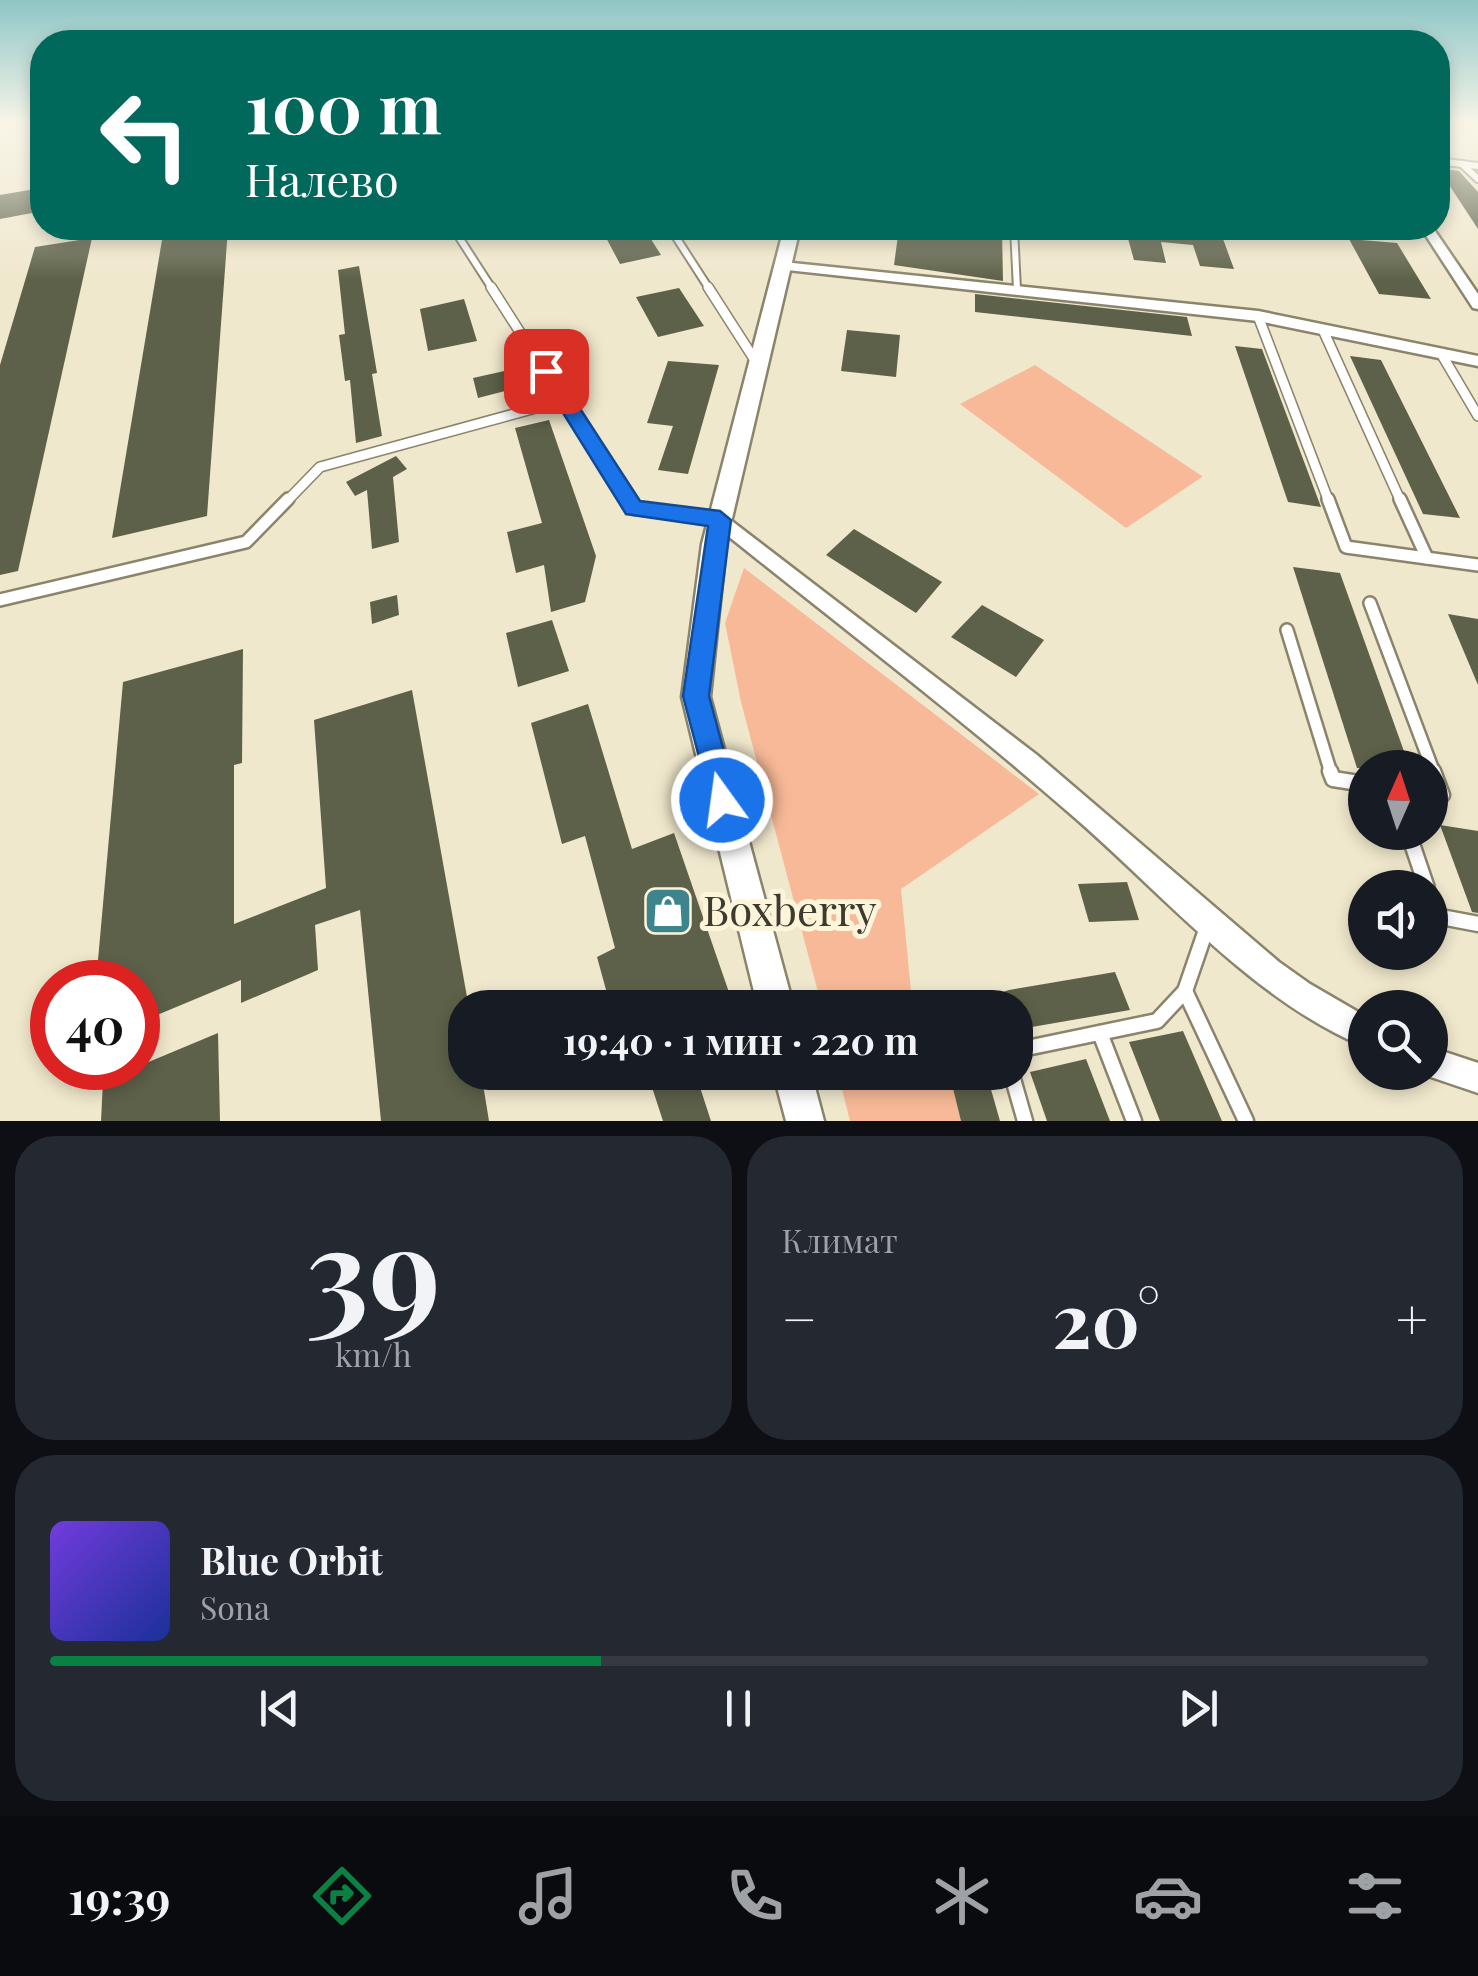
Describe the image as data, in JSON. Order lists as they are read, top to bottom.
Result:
{
  "places": {
    "shop": ["Boxberry"]
  },
  "north": "top",
  "page": {
    "turn": ["100 m", "Налево"],
    "limit": "40",
    "trip": "19:40 · 1 мин · 220 m",
    "tile": [
      ["39", "km/h"],
      "Климат"
    ],
    "heat": ["−", "20°", "+"],
    "song": ["Blue Orbit", "Sona"],
    "tabs": "19:39"
  }
}
